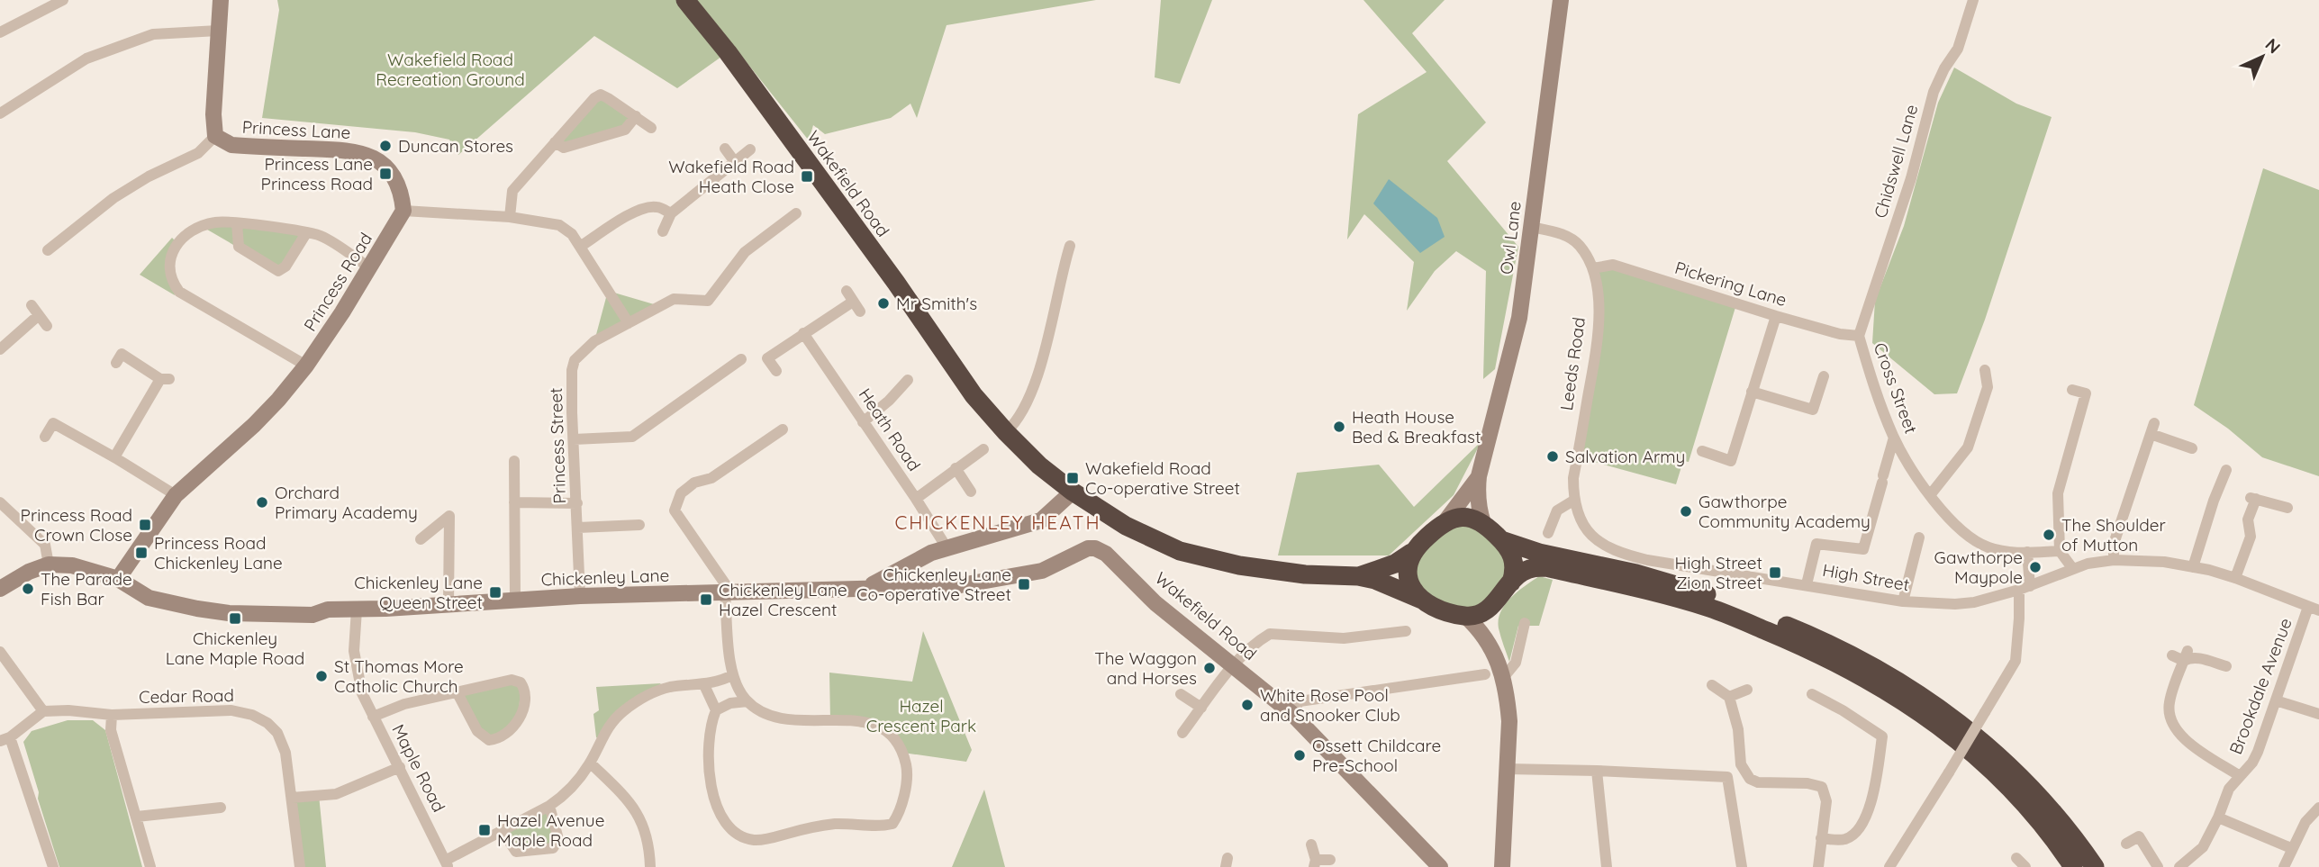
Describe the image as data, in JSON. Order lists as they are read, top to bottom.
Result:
{
  "streets": {
    "highway": ["Wakefield Road"],
    "street": [
      "Princess Lane",
      "Chidswell Lane",
      "Owl Lane",
      "Princess Road",
      "Pickering Lane",
      "Leeds Road",
      "Cross Street",
      "Heath Road",
      "Princess Street",
      "Chickenley Lane",
      "High Street",
      "Brookdale Avenue",
      "Cedar Road",
      "Maple Road"
    ]
  },
  "crossings": [
    ["Princess Lane", "Princess Road"],
    ["Chidswell Lane", "Pickering Lane"],
    ["Chidswell Lane", "Cross Street"],
    ["Wakefield Road", "Chickenley Lane"],
    ["Owl Lane", "Leeds Road"],
    ["Princess Road", "Chickenley Lane"],
    ["Pickering Lane", "Leeds Road"],
    ["Pickering Lane", "Cross Street"],
    ["Leeds Road", "High Street"],
    ["Princess Street", "Chickenley Lane"],
    ["Chickenley Lane", "Maple Road"],
    ["High Street", "Brookdale Avenue"]
  ],
  "districts": ["CHICKENLEY HEATH"],
  "parks": ["Wakefield Road Recreation Ground", "Hazel Crescent Park"],
  "places": {
    "other": [
      "Duncan Stores",
      "Mr Smith's",
      "Heath House Bed & Breakfast",
      "Salvation Army",
      "Orchard Primary Academy",
      "Gawthorpe Community Academy",
      "The Shoulder of Mutton",
      "Gawthorpe Maypole",
      "The Parade Fish Bar",
      "The Waggon and Horses",
      "St Thomas More Catholic Church",
      "White Rose Pool and Snooker Club",
      "Ossett Childcare Pre-School"
    ],
    "transit": [
      "Princess Lane Princess Road",
      "Wakefield Road Heath Close",
      "Wakefield Road Co-operative Street",
      "Princess Road Crown Close",
      "Princess Road Chickenley Lane",
      "High Street Zion Street",
      "Chickenley Lane Co-operative Street",
      "Chickenley Lane Queen Street",
      "Chickenley Lane Hazel Crescent",
      "Chickenley Lane Maple Road",
      "Hazel Avenue Maple Road"
    ]
  },
  "north": "top right"
}
